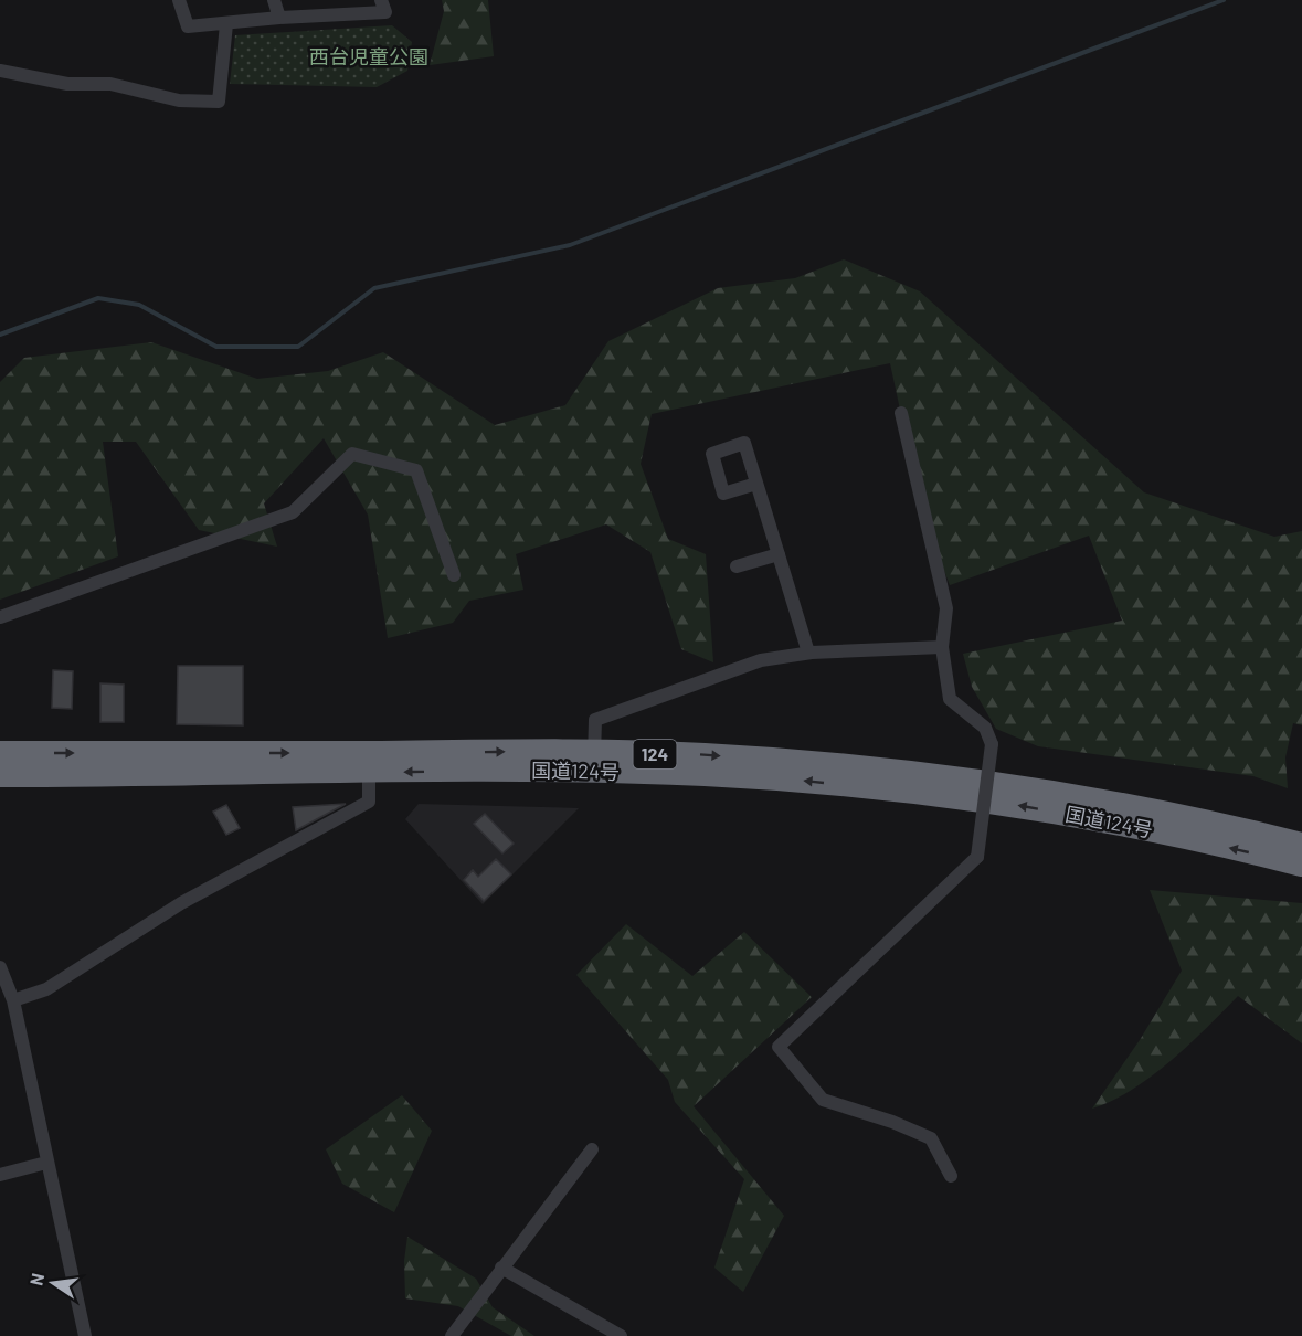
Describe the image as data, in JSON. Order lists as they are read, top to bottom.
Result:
{
  "streets": {
    "highway": ["124", "国道124号"]
  },
  "parks": ["西台児童公園"],
  "north": "left"
}
